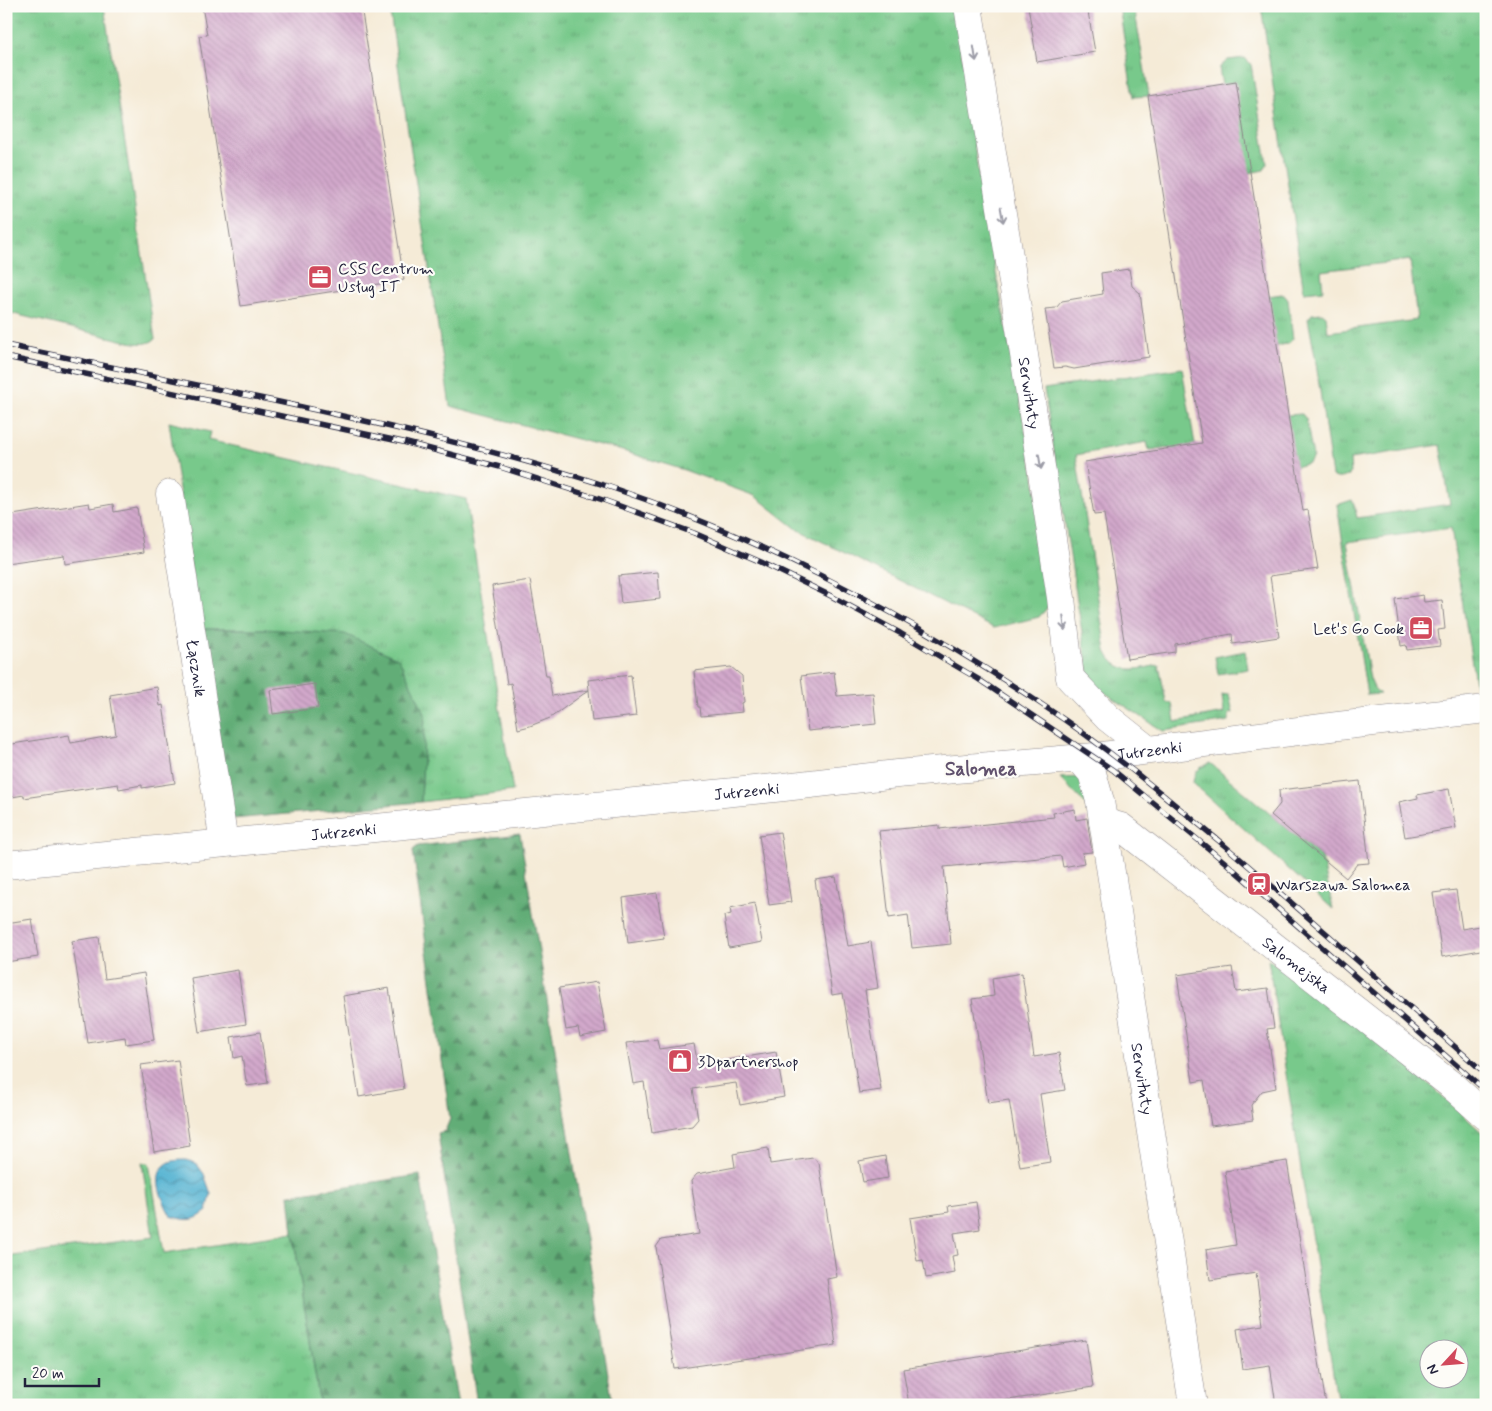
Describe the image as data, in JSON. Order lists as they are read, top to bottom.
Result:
{
  "streets": {
    "street": [
      "Serwituty",
      "Łącznik",
      "Jutrzenki",
      "Salomejska"
    ]
  },
  "crossings": [
    ["Serwituty", "Jutrzenki"],
    ["Serwituty", "Salomejska"],
    ["Łącznik", "Jutrzenki"]
  ],
  "one_way": ["Serwituty"],
  "districts": ["Salomea"],
  "places": {
    "office": ["CSS Centrum Usług IT", "Let's Go Cook"],
    "station": ["Warszawa Salomea"],
    "shop": ["3Dpartnershop"]
  },
  "scale_bar": "20 m",
  "north": "bottom left"
}
